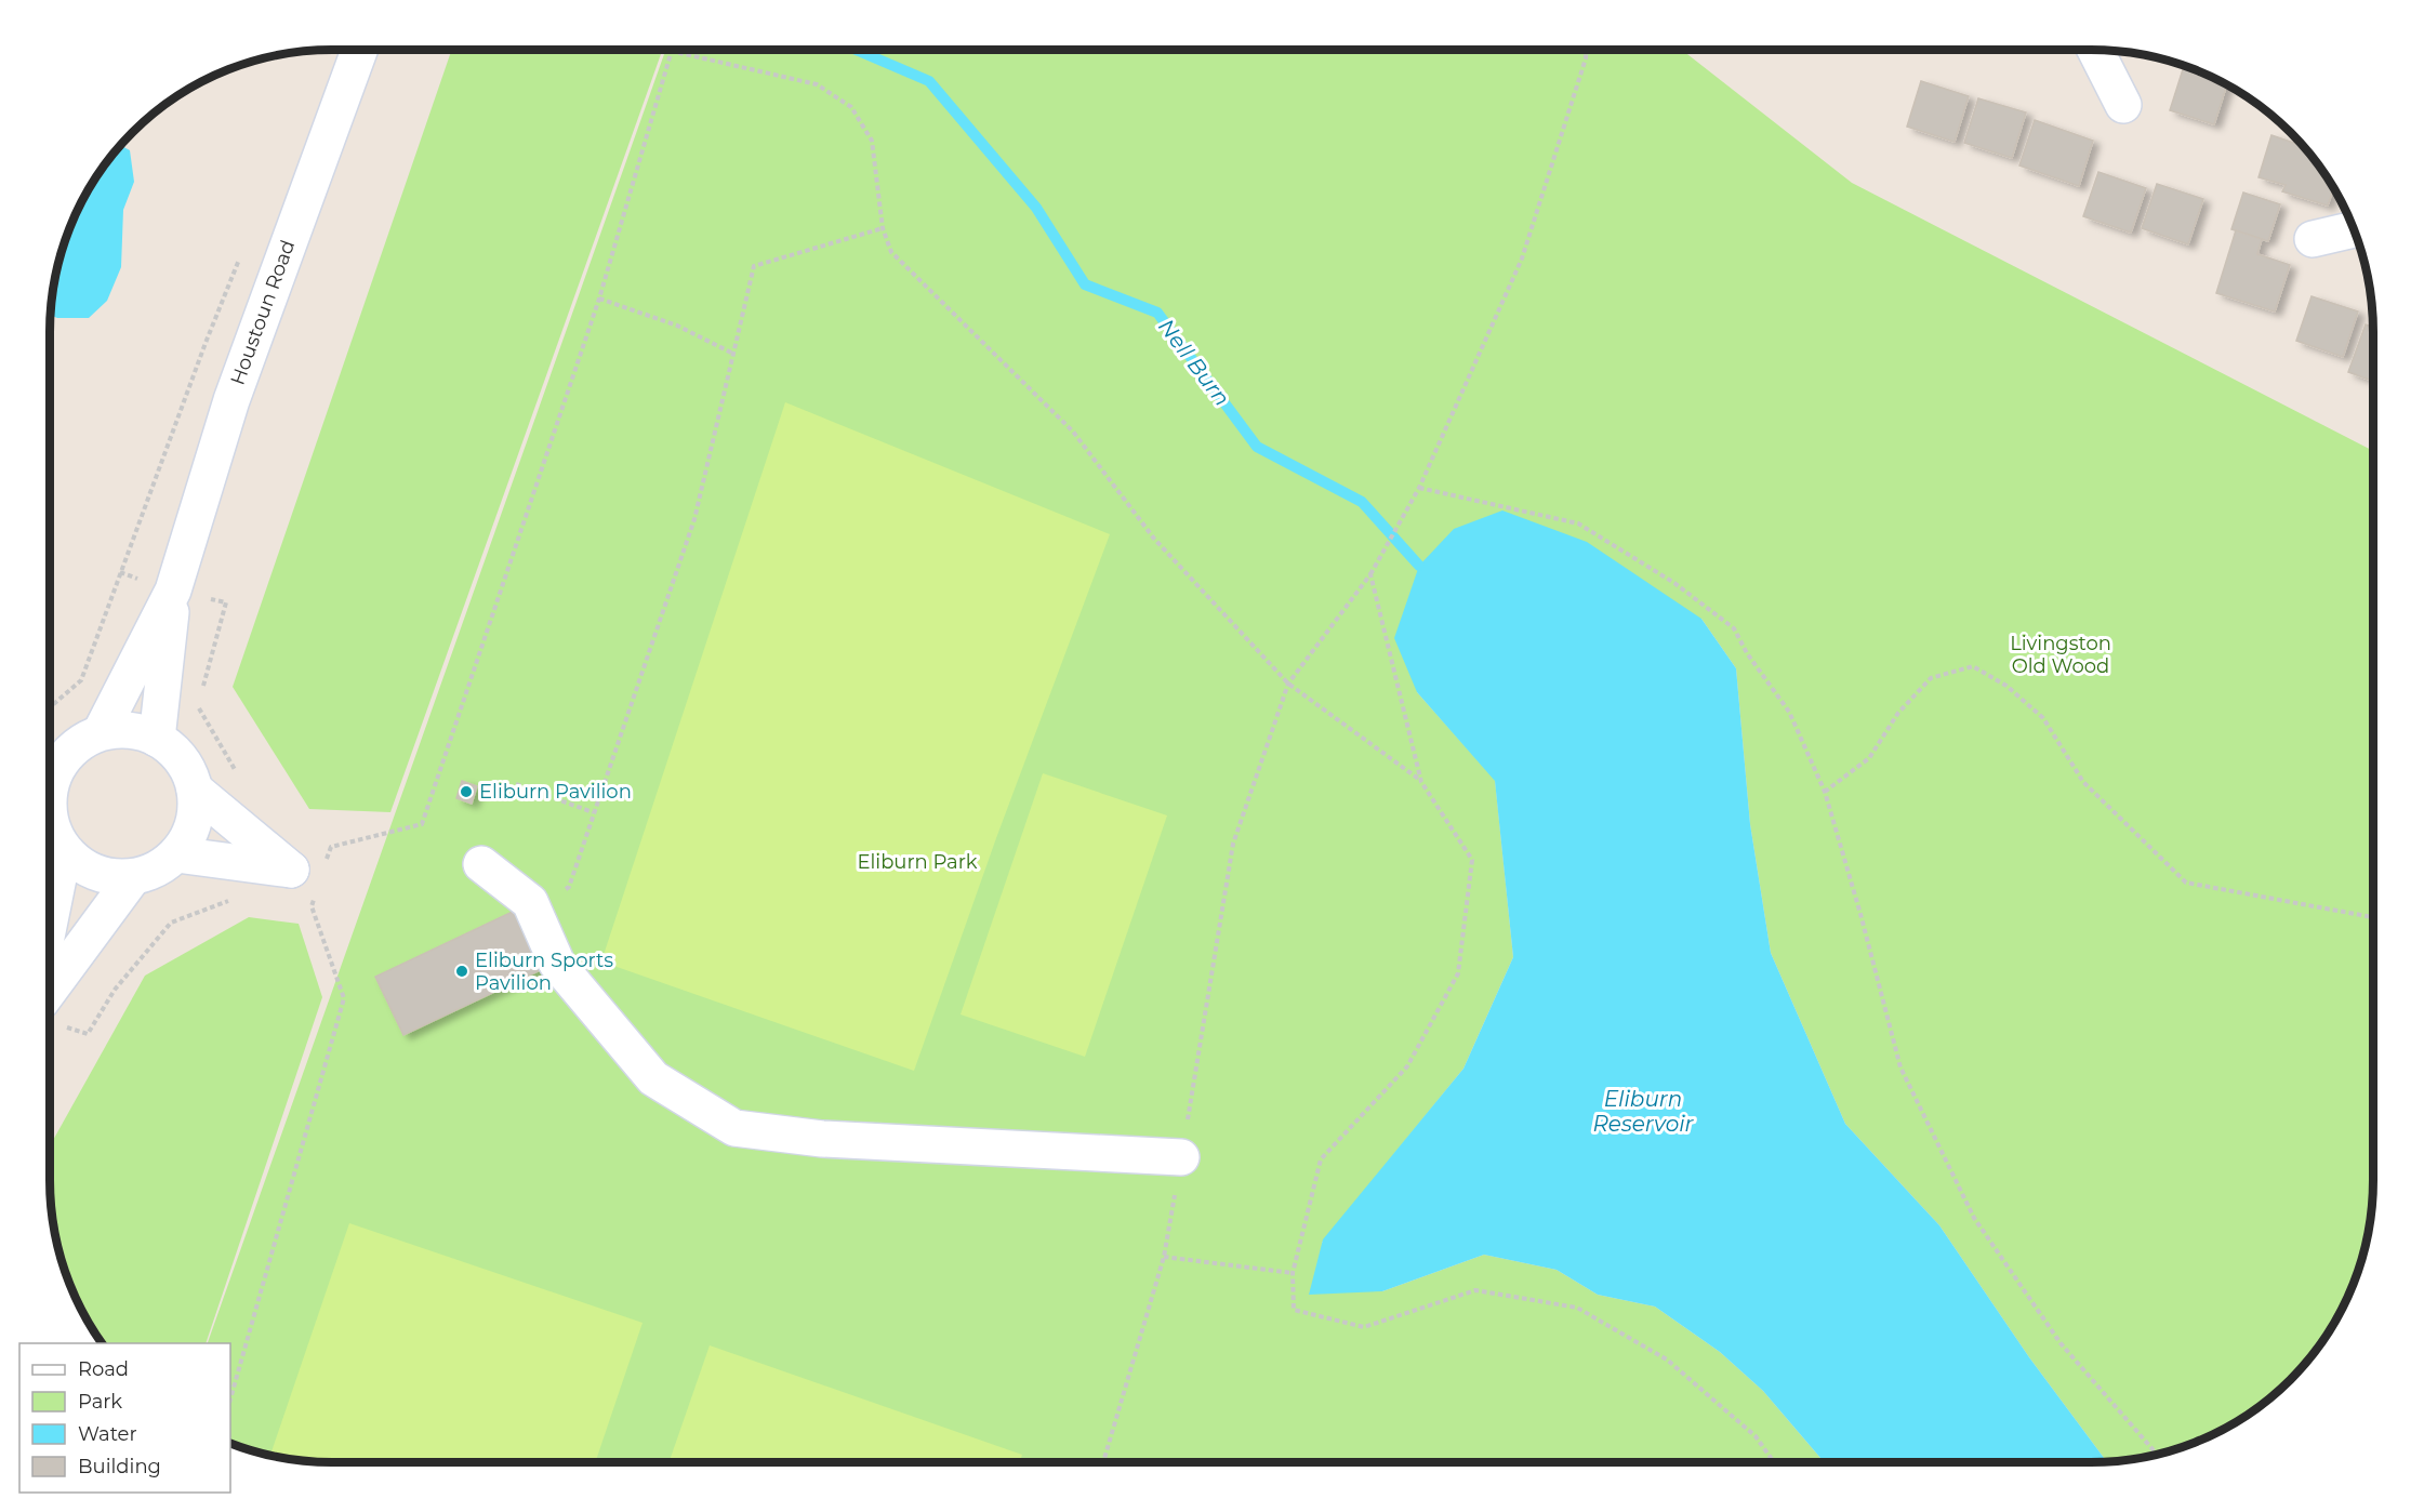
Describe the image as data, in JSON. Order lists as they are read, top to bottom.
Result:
{
  "streets": {
    "street": ["Houstoun Road"]
  },
  "water": ["Nell Burn", "Eliburn Reservoir"],
  "parks": ["Livingston Old Wood", "Eliburn Park"],
  "places": ["Eliburn Pavilion", "Eliburn Sports Pavilion"],
  "legend": [
    "Road",
    "Park",
    "Water",
    "Building"
  ]
}
